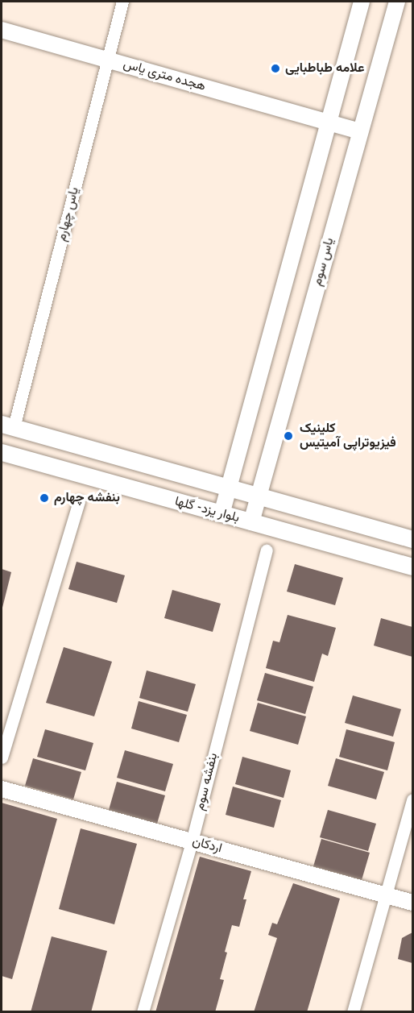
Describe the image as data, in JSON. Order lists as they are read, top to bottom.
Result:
{
  "streets": {
    "main road": ["بلوار یزد- گلها"],
    "street": [
      "هجده متری یاس",
      "یاس چهارم",
      "یاس سوم",
      "بنفشه سوم",
      "اردکان"
    ]
  },
  "crossings": [
    ["هجده متری یاس", "یاس چهارم"],
    ["هجده متری یاس", "یاس سوم"],
    ["یاس سوم", "بلوار یزد- گلها"],
    ["بنفشه سوم", "اردکان"]
  ],
  "places": ["علامه طباطبایی", "کلینیک فیزیوتراپی آمیتیس", "بنفشه چهارم"]
}
